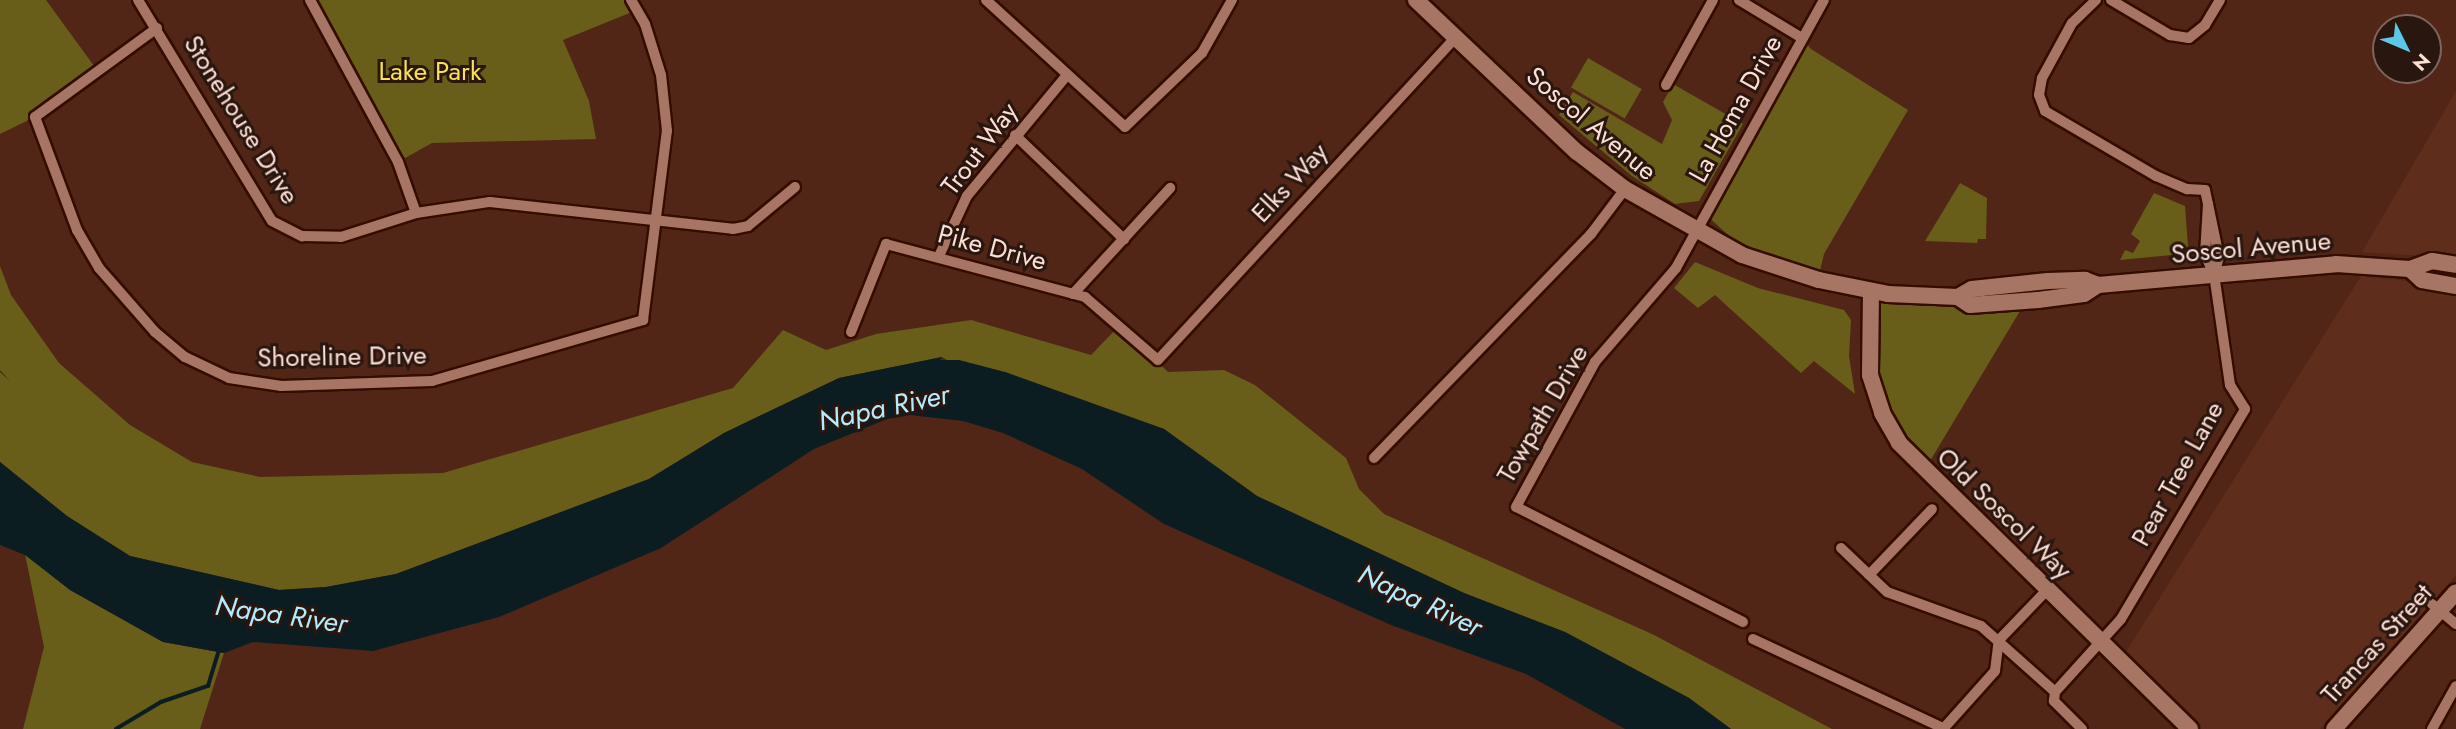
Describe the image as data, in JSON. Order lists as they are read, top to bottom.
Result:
{
  "streets": {
    "main road": ["Soscol Avenue", "Old Soscol Way", "Trancas Street"],
    "street": [
      "La Homa Drive",
      "Stonehouse Drive",
      "Trout Way",
      "Elks Way",
      "Pike Drive",
      "Shoreline Drive",
      "Towpath Drive",
      "Pear Tree Lane"
    ]
  },
  "crossings": [
    ["La Homa Drive", "Soscol Avenue"],
    ["La Homa Drive", "Towpath Drive"],
    ["Stonehouse Drive", "Shoreline Drive"],
    ["Soscol Avenue", "Elks Way"],
    ["Soscol Avenue", "Towpath Drive"],
    ["Soscol Avenue", "Pear Tree Lane"],
    ["Soscol Avenue", "Old Soscol Way"],
    ["Trout Way", "Pike Drive"],
    ["Elks Way", "Pike Drive"],
    ["Pear Tree Lane", "Old Soscol Way"]
  ],
  "water": ["Napa River"],
  "parks": ["Lake Park"],
  "north": "bottom right"
}
